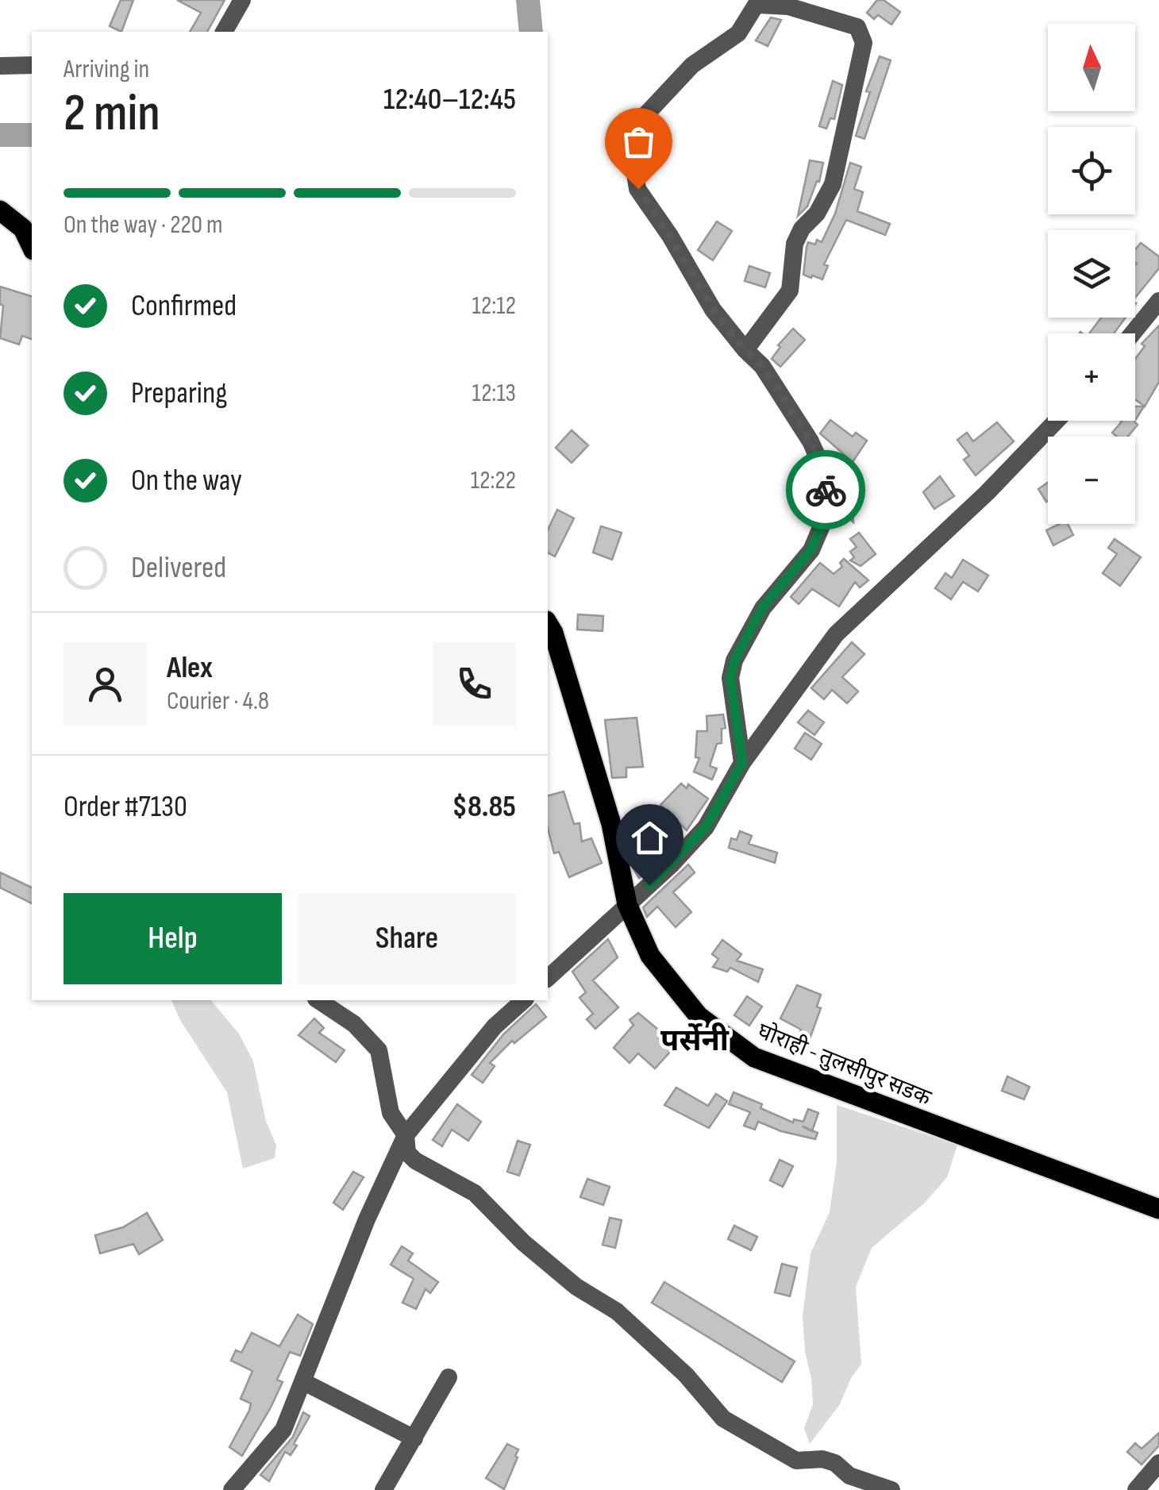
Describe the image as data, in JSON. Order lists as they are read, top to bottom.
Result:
{
  "streets": {
    "main road": ["घोराही - तुलसीपुर सडक"]
  },
  "districts": ["पर्सेनी"],
  "north": "top",
  "page": {
    "map_buttons": ["+", "−"],
    "heading": ["2 min", "Arriving in", "12:40–12:45"],
    "panel": [
      "Alex",
      "Courier · 4.8",
      "Order #7130",
      "$8.85"
    ],
    "bar": "On the way · 220 m",
    "list": [
      ["Confirmed", "12:12"],
      ["Preparing", "12:13"],
      ["On the way", "12:22"],
      "Delivered"
    ],
    "buttons": ["Help", "Share"]
  }
}
